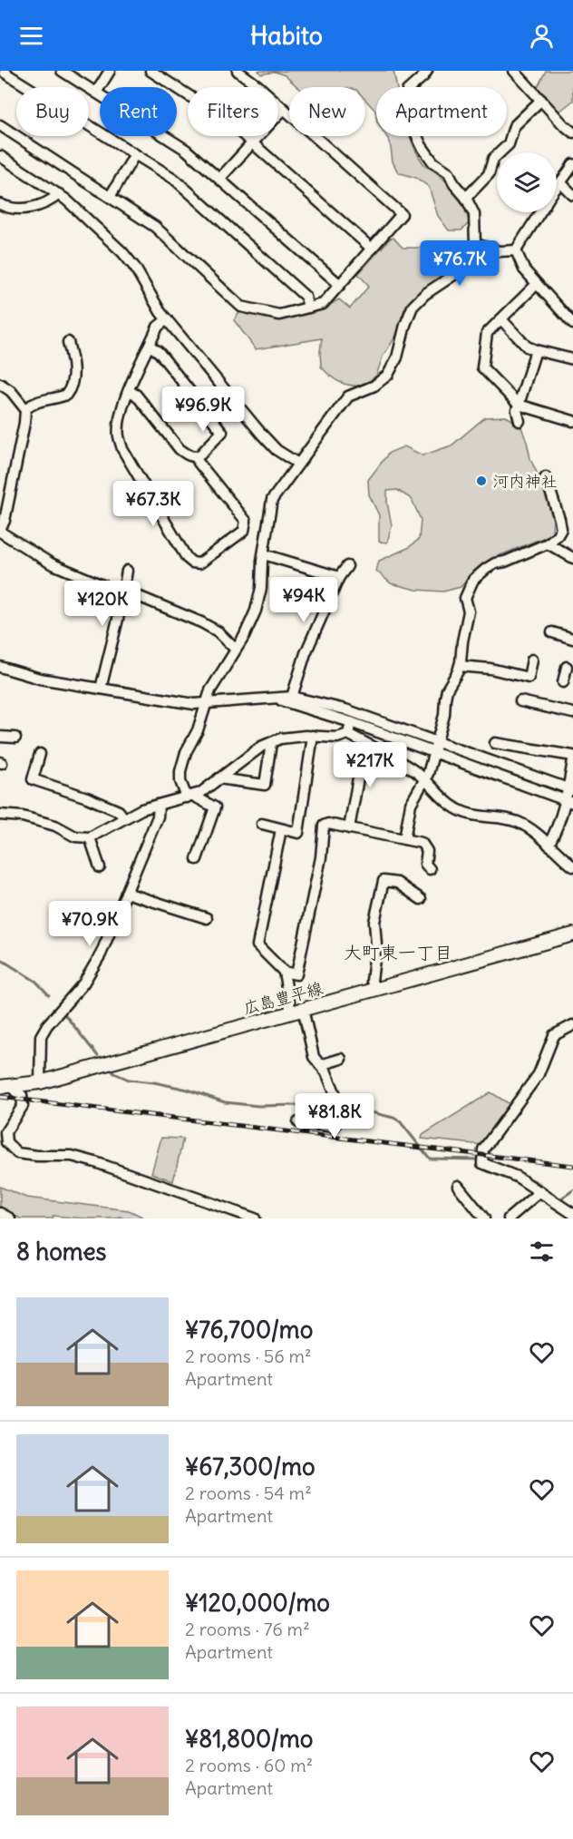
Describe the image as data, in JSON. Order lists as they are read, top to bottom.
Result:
{
  "streets": {
    "main road": ["広島豊平線"]
  },
  "districts": ["大町東一丁目"],
  "places": ["河内神社"],
  "page": {
    "header": "Habito",
    "chip": [
      "Buy",
      "Rent",
      "Filters",
      "New",
      "Apartment"
    ],
    "price": [
      "¥76.7K",
      "¥96.9K",
      "¥67.3K",
      "¥94K",
      "¥120K",
      "¥217K",
      "¥70.9K",
      "¥81.8K"
    ],
    "heading": "8 homes",
    "list": [
      {
        "name": "¥76,700/mo",
        "note": "2 rooms · 56 m² · Apartment"
      },
      {
        "name": "¥67,300/mo",
        "note": "2 rooms · 54 m² · Apartment"
      },
      {
        "name": "¥120,000/mo",
        "note": "2 rooms · 76 m² · Apartment"
      },
      {
        "name": "¥81,800/mo",
        "note": "2 rooms · 60 m² · Apartment"
      }
    ]
  }
}
